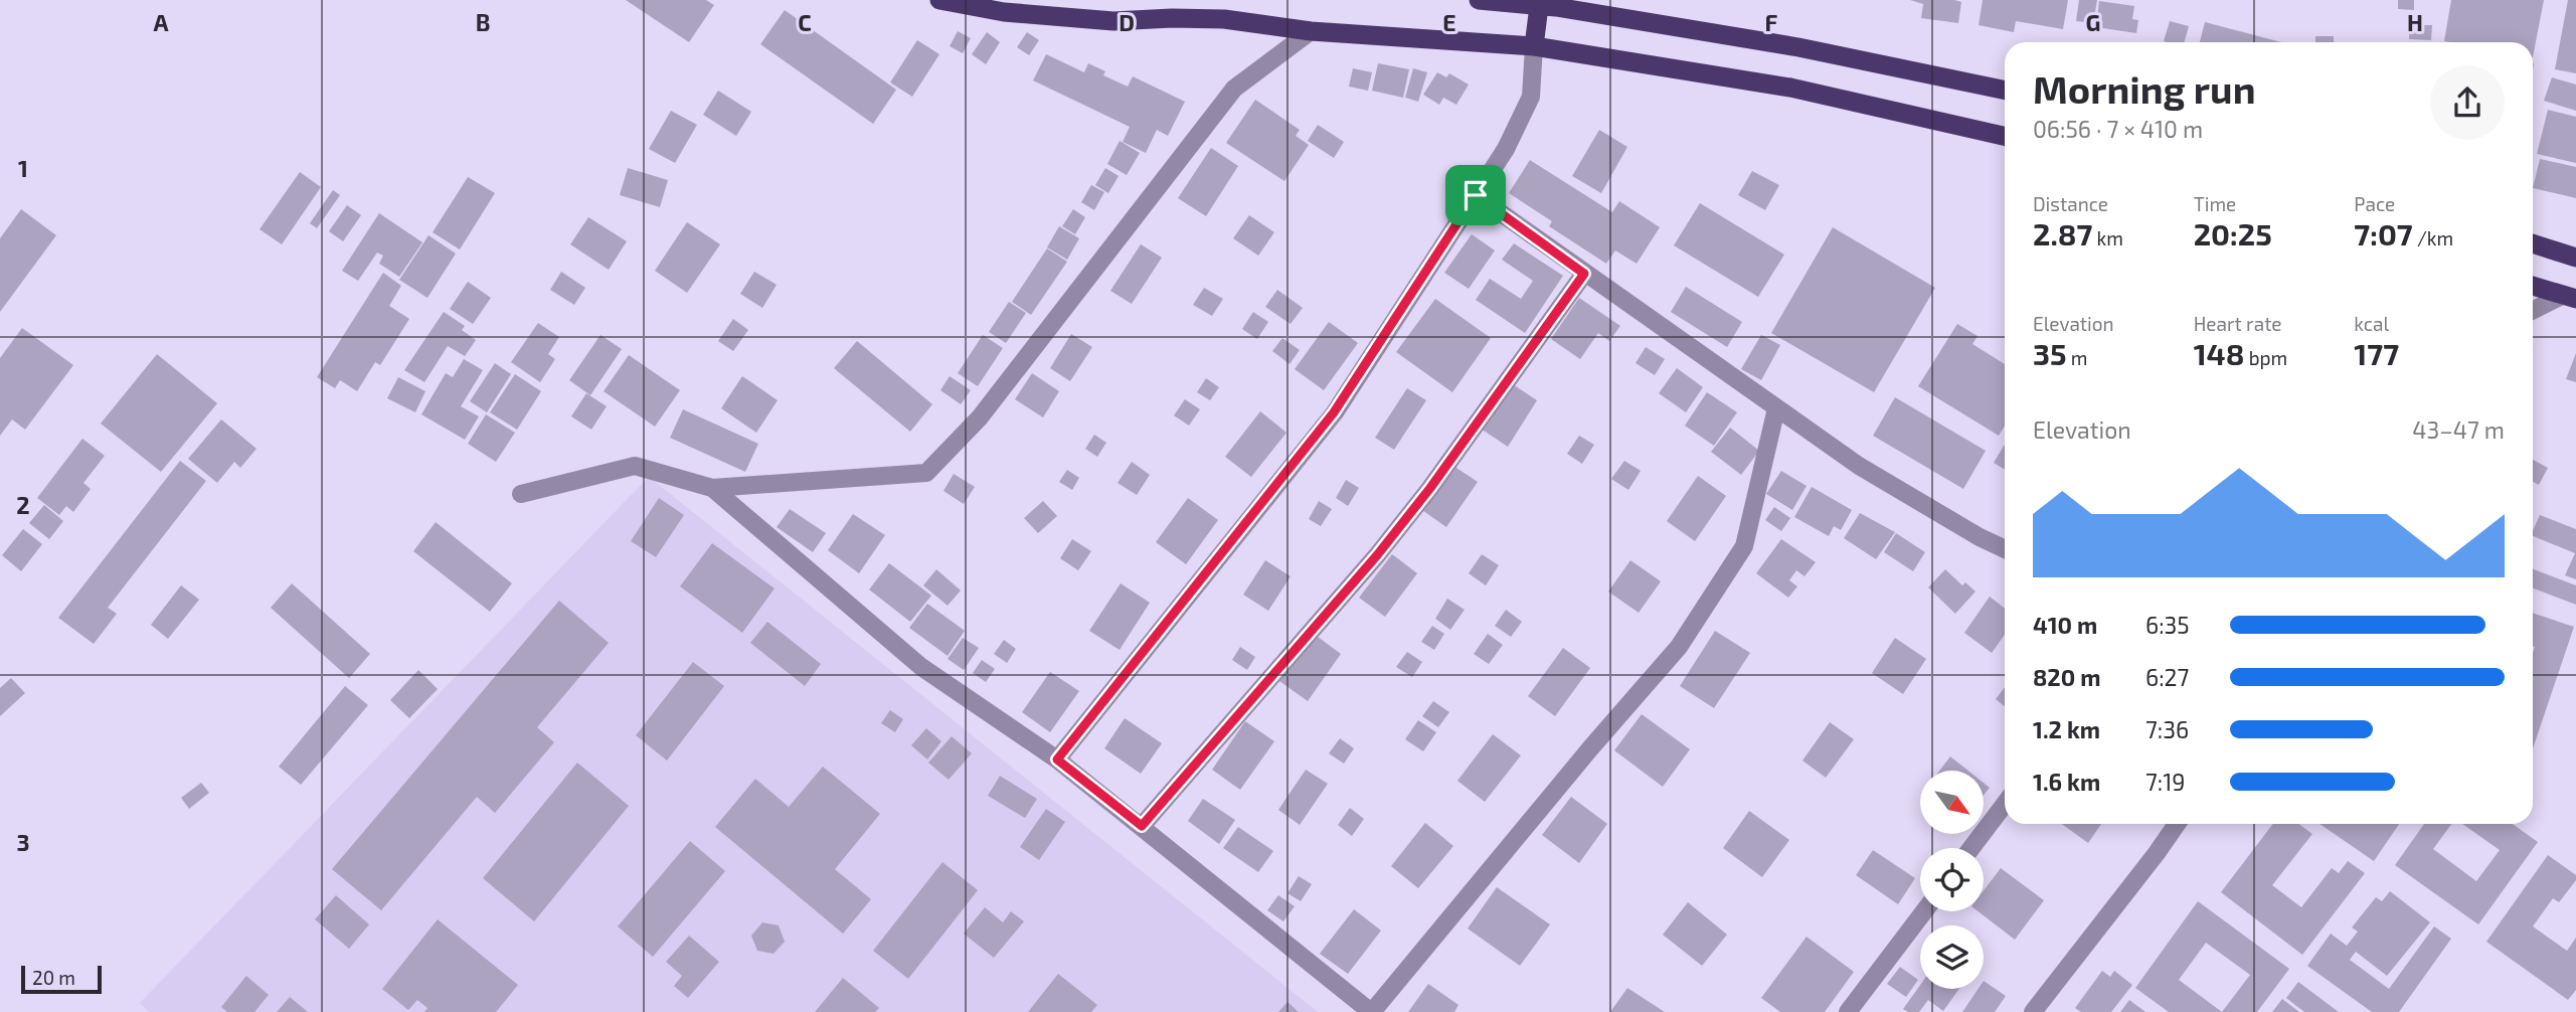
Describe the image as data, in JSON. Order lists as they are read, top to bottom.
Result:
{
  "scale_bar": "20 m",
  "north": "bottom right",
  "page": {
    "heading": ["Morning run", "06:56 · 7 × 410 m"],
    "stats": [
      ["Distance", "2.87 km"],
      ["Time", "20:25"],
      ["Pace", "7:07 /km"],
      ["Elevation", "35 m"],
      ["Heart rate", "148 bpm"],
      ["kcal", "177"]
    ],
    "chart": ["Elevation", "43–47 m"],
    "list": [
      {
        "name": "410 m",
        "note": "6:35"
      },
      {
        "name": "820 m",
        "note": "6:27"
      },
      {
        "name": "1.2 km",
        "note": "7:36"
      },
      {
        "name": "1.6 km",
        "note": "7:19"
      }
    ],
    "scale": "20 m"
  },
  "grid": {
    "columns": [
      "A",
      "B",
      "C",
      "D",
      "E",
      "F",
      "G",
      "H"
    ],
    "rows": ["1", "2", "3"]
  }
}
